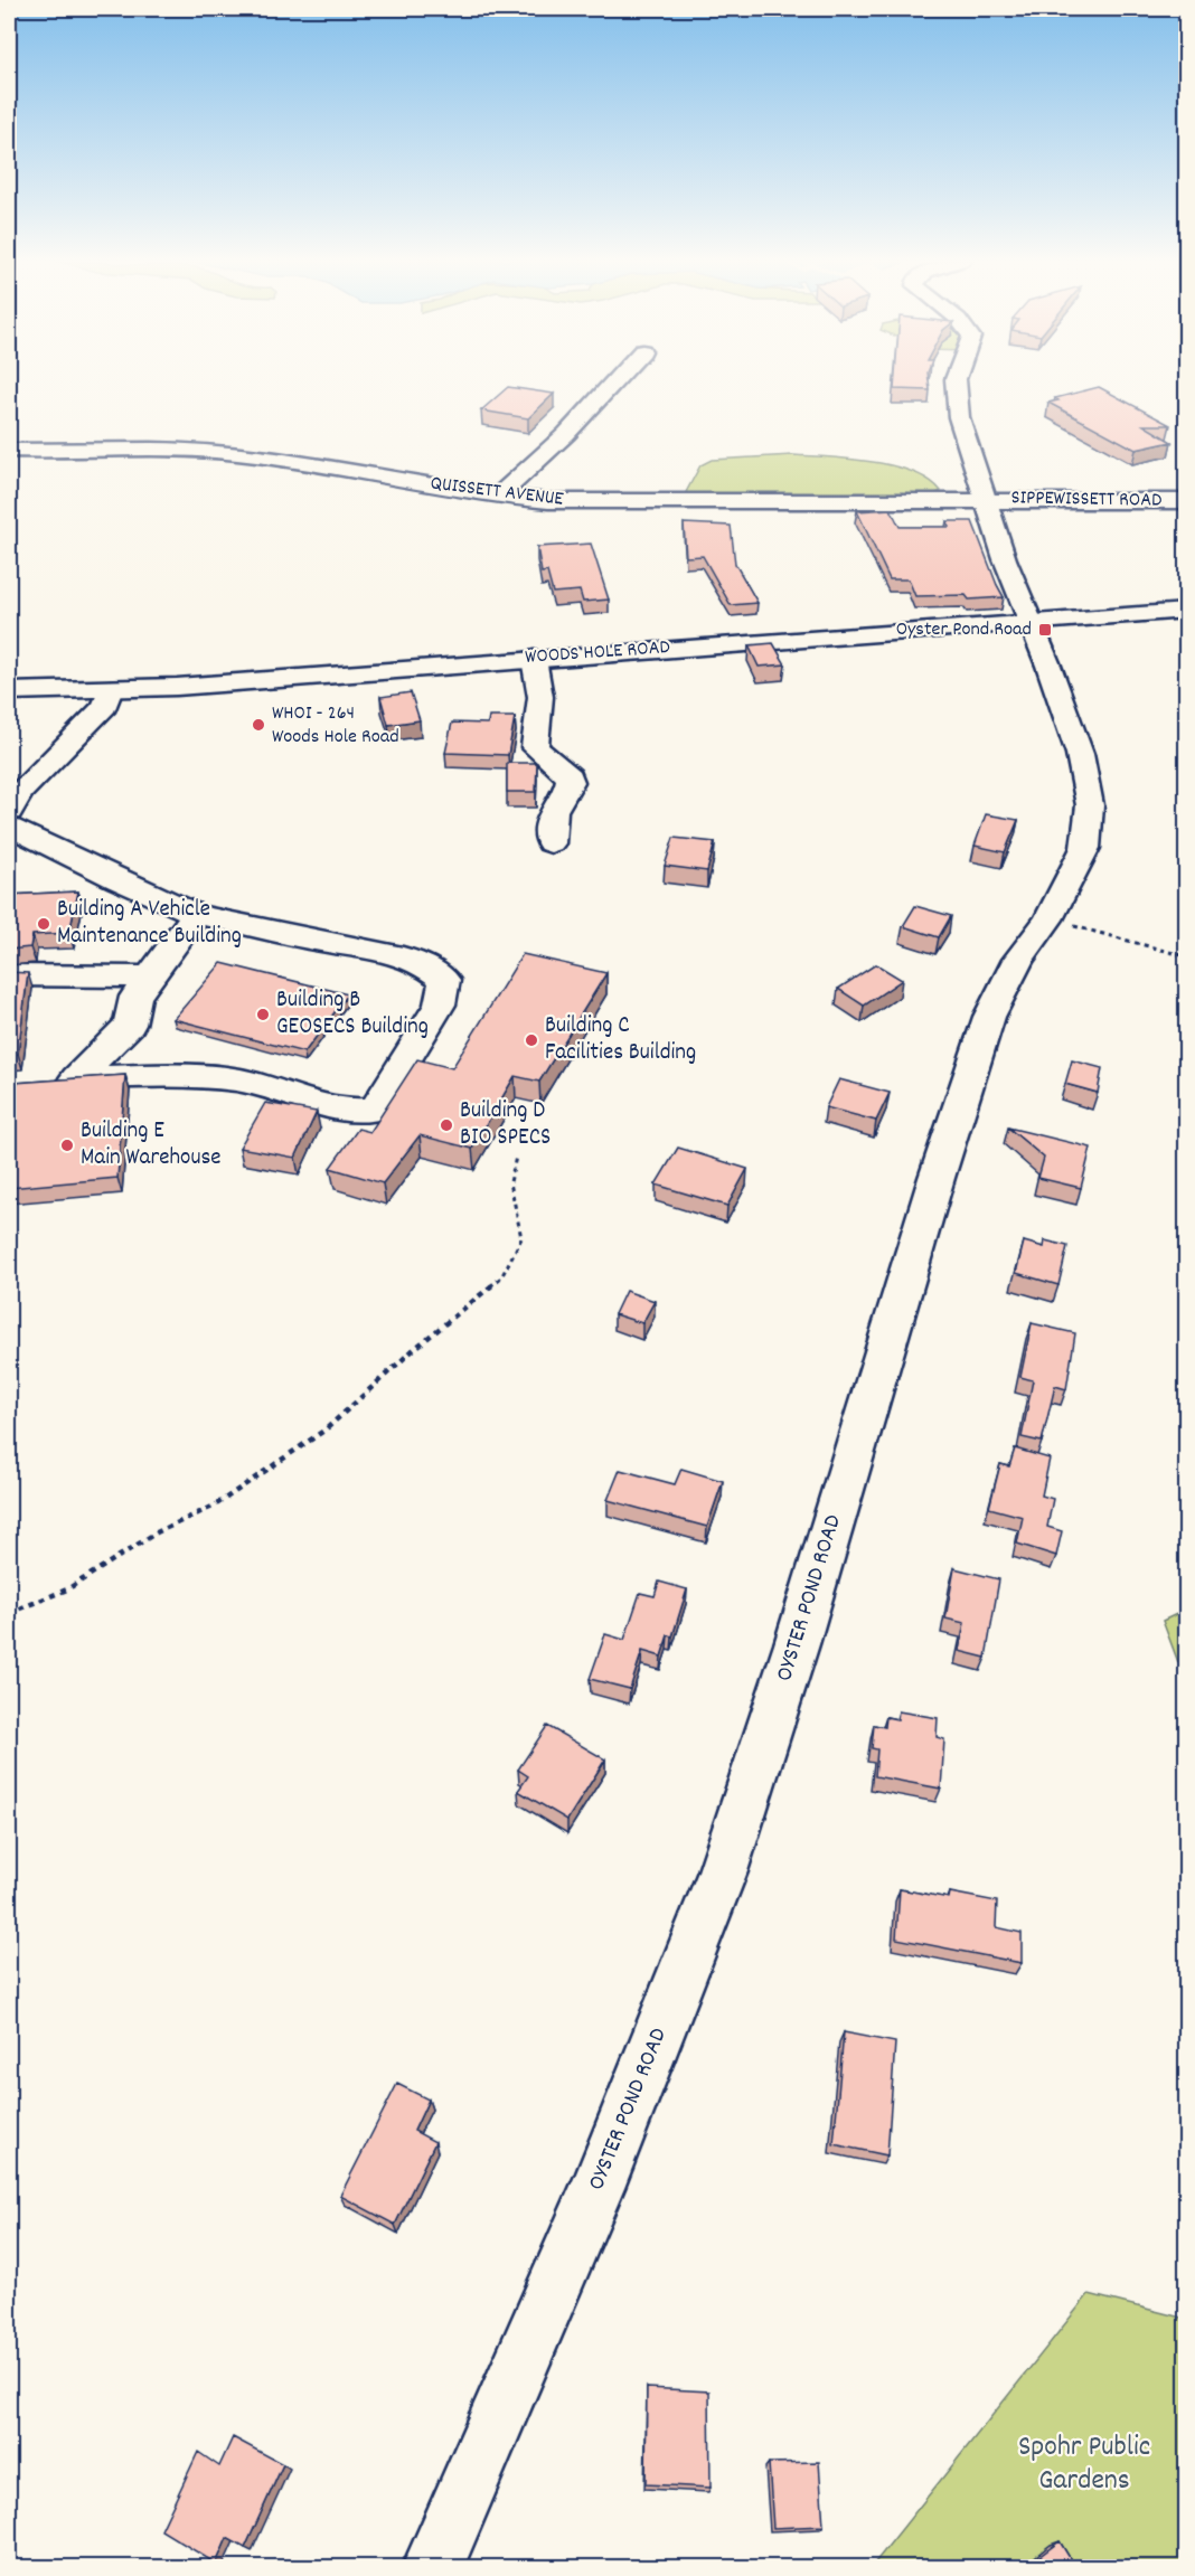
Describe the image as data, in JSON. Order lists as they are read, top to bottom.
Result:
{
  "streets": {
    "main road": [
      "QUISSETT AVENUE",
      "SIPPEWISSETT ROAD",
      "WOODS HOLE ROAD",
      "OYSTER POND ROAD"
    ]
  },
  "crossings": [
    ["QUISSETT AVENUE", "SIPPEWISSETT ROAD"],
    ["QUISSETT AVENUE", "OYSTER POND ROAD"],
    ["SIPPEWISSETT ROAD", "OYSTER POND ROAD"],
    ["WOODS HOLE ROAD", "OYSTER POND ROAD"]
  ],
  "parks": ["Spohr Public Gardens"],
  "places": {
    "transit": ["Oyster Pond Road"],
    "other": [
      "WHOI - 264 Woods Hole Road",
      "Building A Vehicle Maintenance Building",
      "Building B GEOSECS Building",
      "Building C Facilities Building",
      "Building D BIO SPECS",
      "Building E Main Warehouse"
    ]
  }
}
